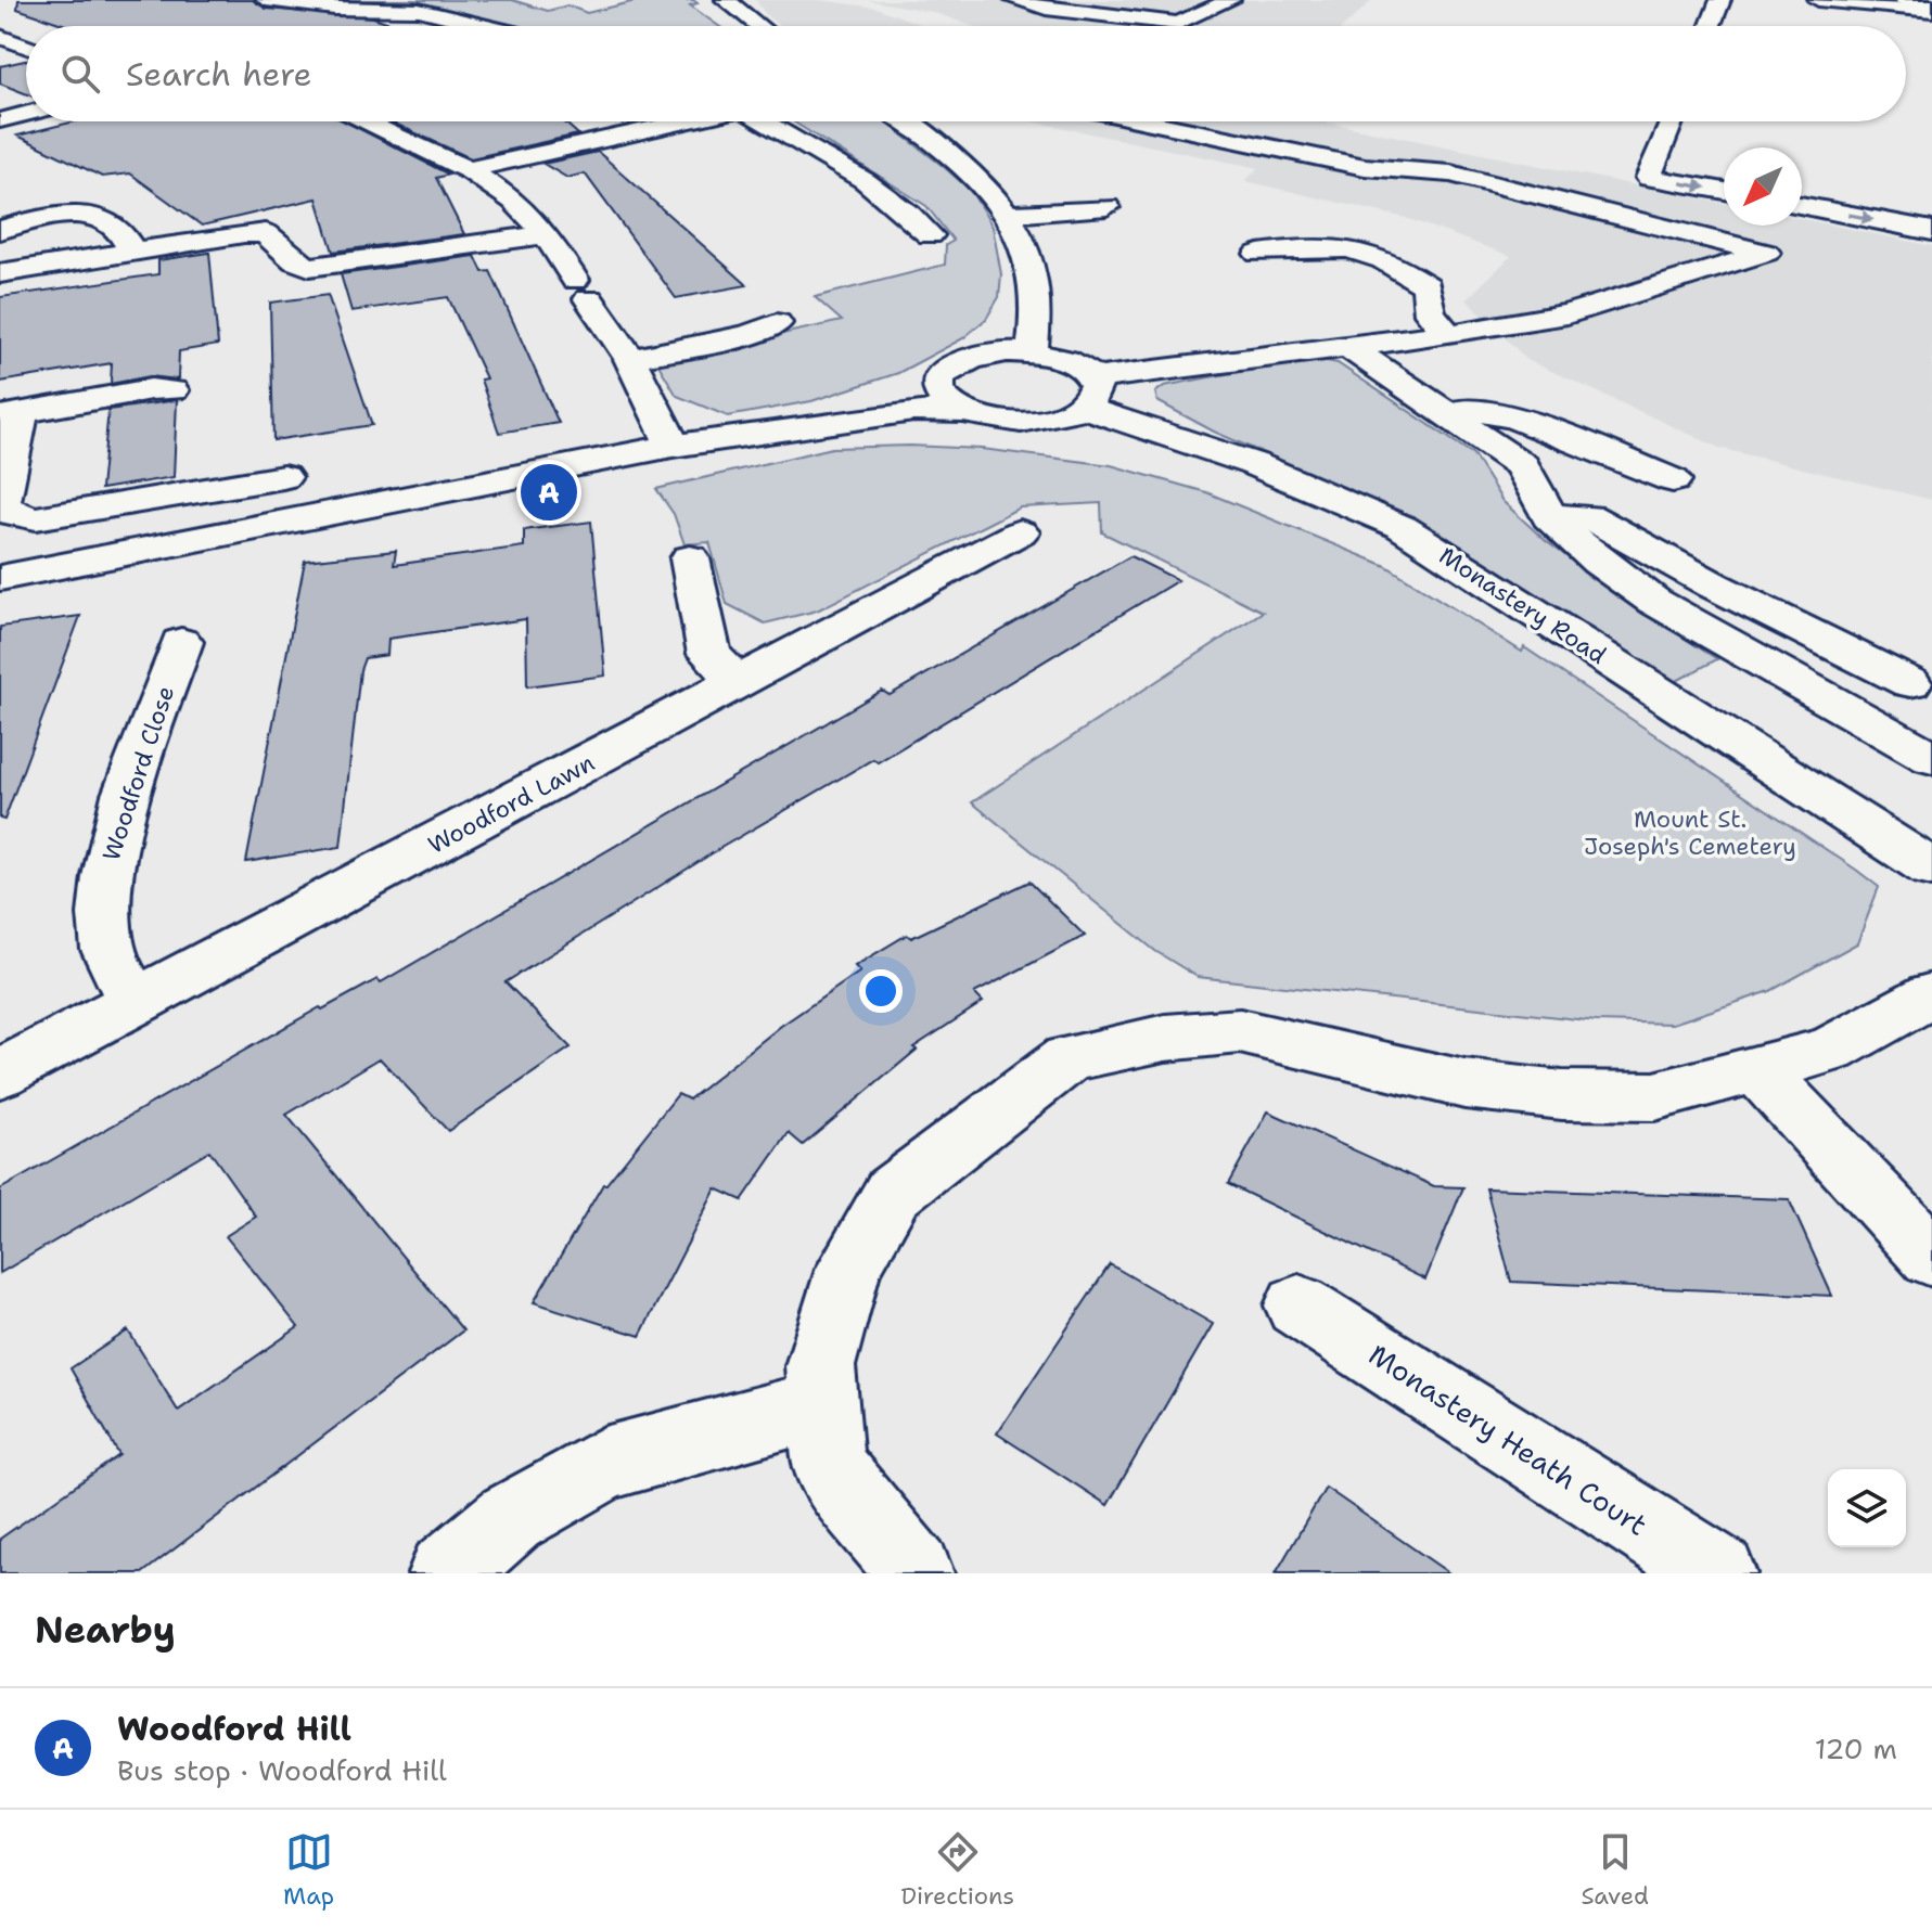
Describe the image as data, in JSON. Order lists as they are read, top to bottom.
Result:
{
  "streets": {
    "main road": [
      "Monastery Road",
      "Woodford Close",
      "Woodford Lawn",
      "Monastery Heath Court"
    ]
  },
  "crossings": [
    ["Woodford Close", "Woodford Lawn"]
  ],
  "parks": ["Mount St. Joseph's Cemetery"],
  "north": "bottom left",
  "page": {
    "search": "Search here",
    "pins": "A",
    "heading": "Nearby",
    "list": [
      {
        "mark": "A",
        "name": "Woodford Hill",
        "note": "Bus stop · Woodford Hill",
        "value": "120 m"
      }
    ],
    "nav": ["Map", "Directions", "Saved"]
  }
}
